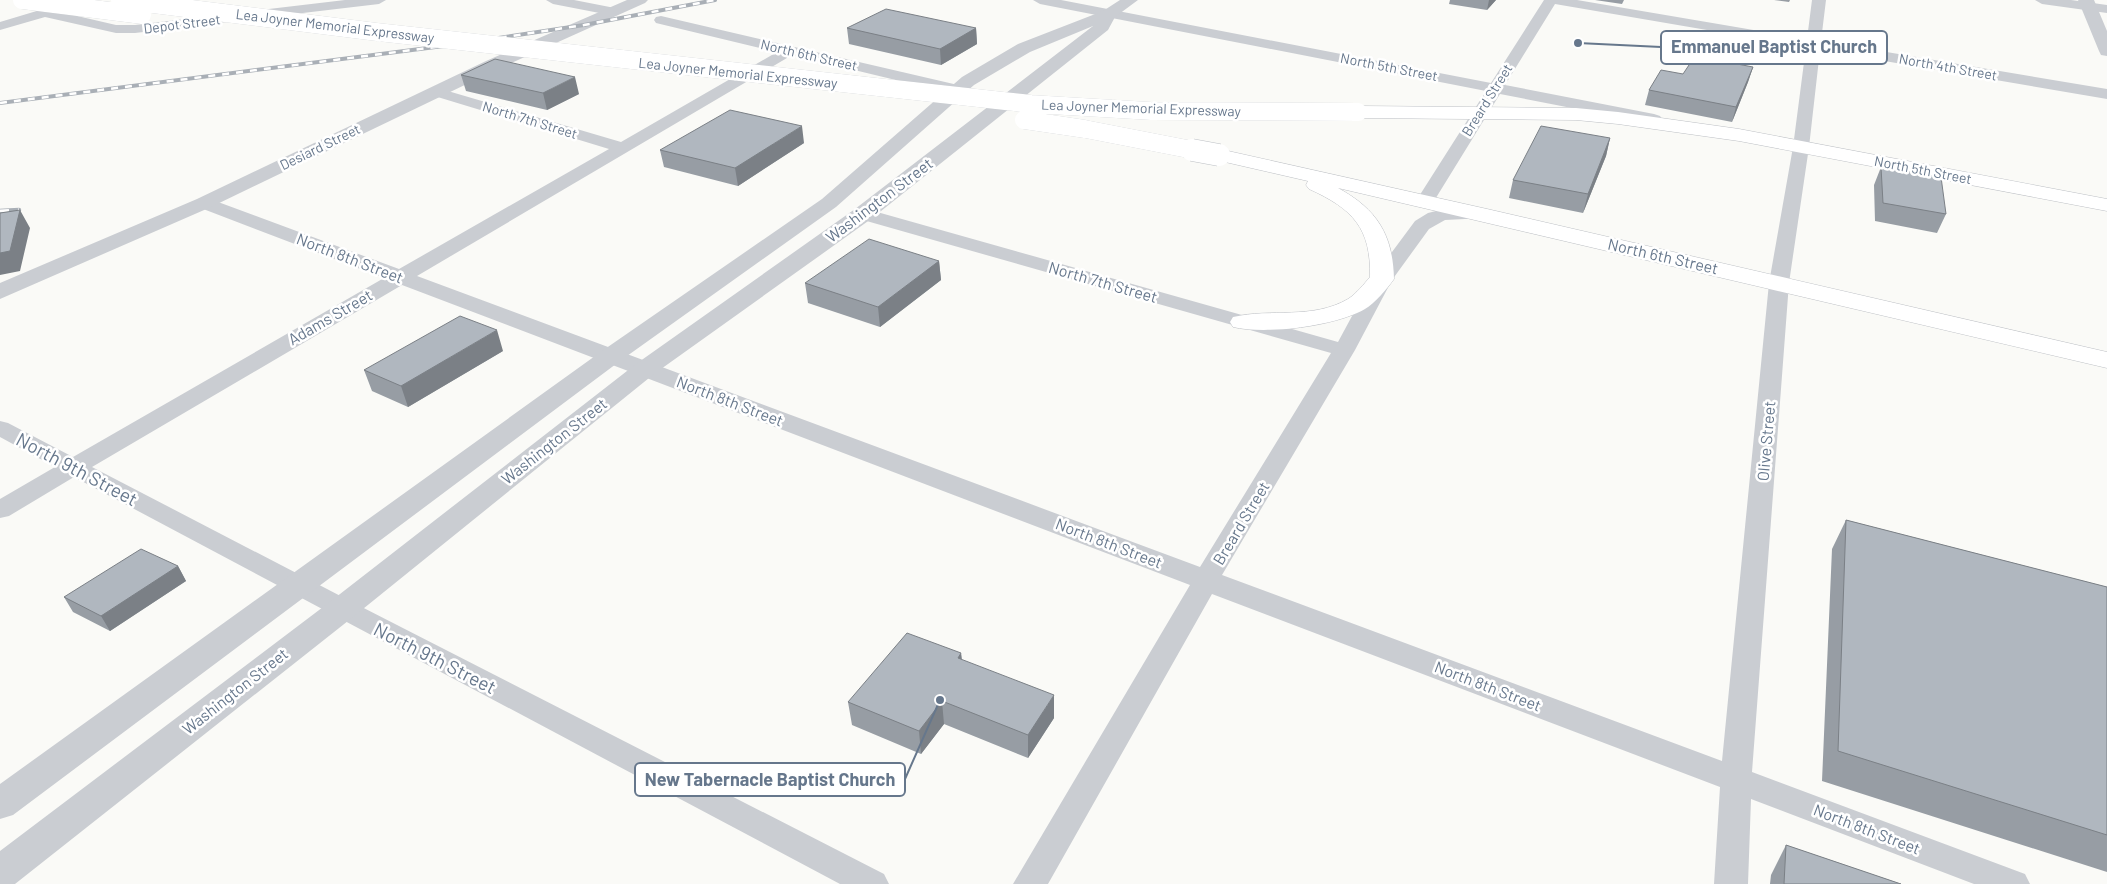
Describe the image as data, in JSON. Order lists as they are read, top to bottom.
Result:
{
  "streets": {
    "main road": ["Lea Joyner Memorial Expressway", "North 6th Street", "North 5th Street"],
    "street": [
      "Depot Street",
      "North 4th Street",
      "Breard Street",
      "North 7th Street",
      "Desiard Street",
      "Washington Street",
      "North 8th Street",
      "Adams Street",
      "Olive Street",
      "North 9th Street"
    ]
  },
  "crossings": [
    ["Lea Joyner Memorial Expressway", "North 6th Street"],
    ["Lea Joyner Memorial Expressway", "North 5th Street"],
    ["North 6th Street", "Breard Street"],
    ["North 6th Street", "Washington Street"],
    ["North 6th Street", "Adams Street"],
    ["North 6th Street", "Olive Street"],
    ["North 5th Street", "Breard Street"],
    ["North 5th Street", "Washington Street"],
    ["North 5th Street", "Olive Street"],
    ["North 4th Street", "Breard Street"],
    ["North 4th Street", "Olive Street"],
    ["Breard Street", "North 7th Street"],
    ["Breard Street", "North 8th Street"],
    ["North 7th Street", "Desiard Street"],
    ["North 7th Street", "Washington Street"],
    ["North 7th Street", "Adams Street"],
    ["Desiard Street", "North 8th Street"],
    ["Washington Street", "North 8th Street"],
    ["Washington Street", "North 9th Street"],
    ["North 8th Street", "Adams Street"],
    ["North 8th Street", "Olive Street"],
    ["Adams Street", "North 9th Street"]
  ],
  "places": ["Emmanuel Baptist Church", "New Tabernacle Baptist Church"]
}
